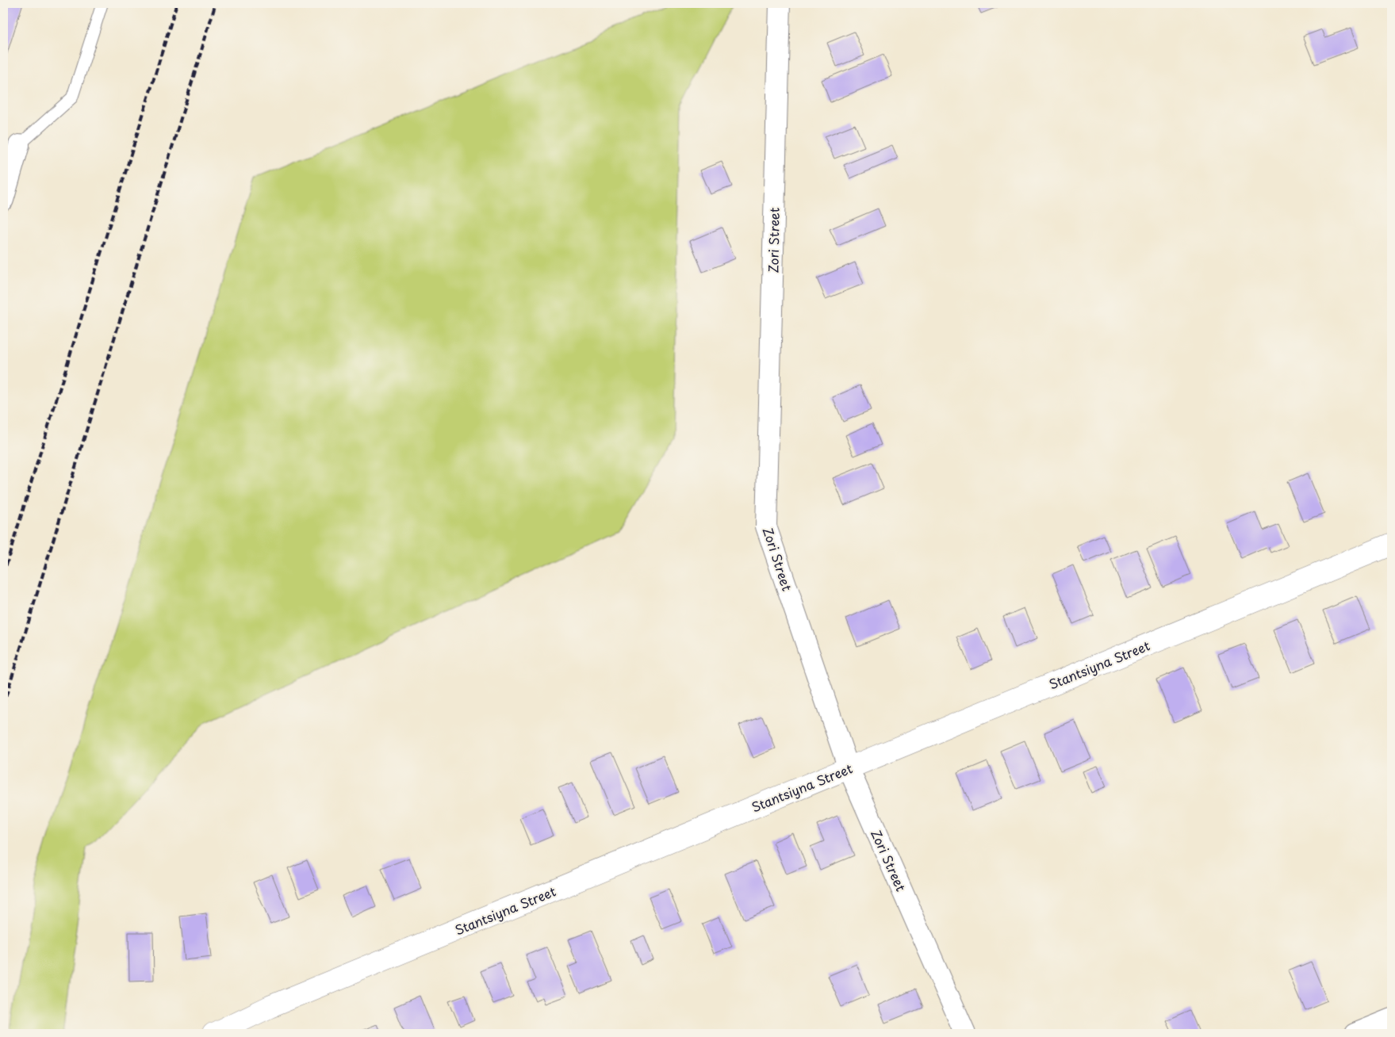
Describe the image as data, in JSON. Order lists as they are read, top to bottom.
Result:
{
  "streets": {
    "street": ["Zori Street", "Stantsiyna Street"]
  },
  "crossings": [
    ["Zori Street", "Stantsiyna Street"]
  ]
}
